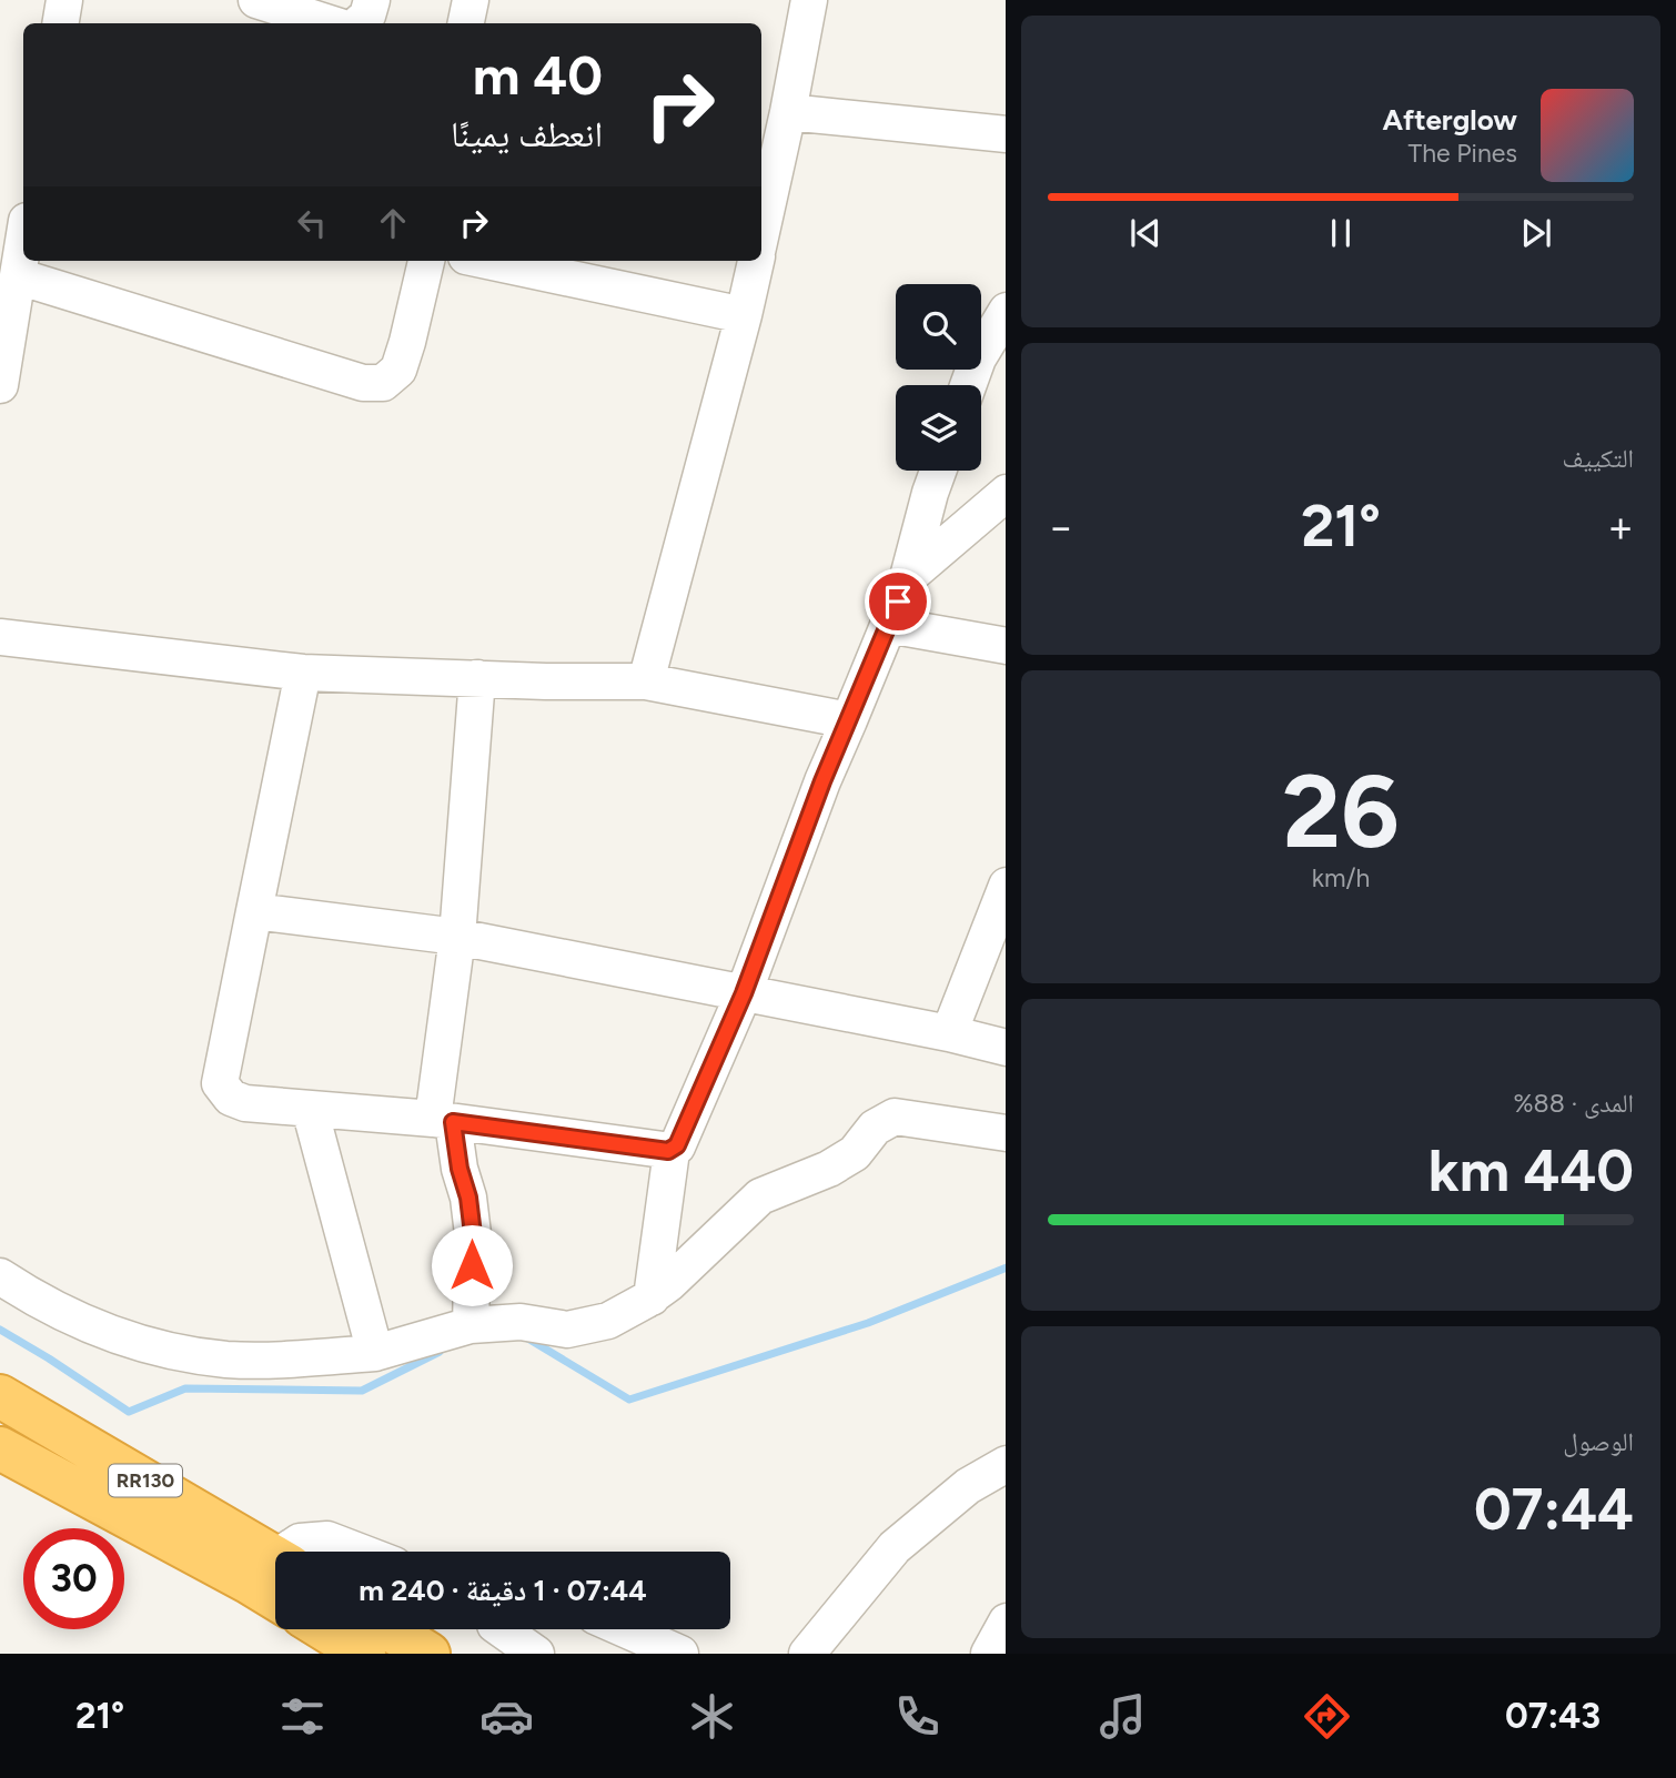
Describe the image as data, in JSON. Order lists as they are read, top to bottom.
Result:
{
  "streets": {
    "highway": ["RR130"]
  },
  "page": {
    "turn": ["40 m", "انعطف يمينًا"],
    "song": ["Afterglow", "The Pines"],
    "tile": [
      "التكييف",
      ["26", "km/h"],
      ["المدى · 88%", "440 km"],
      ["الوصول", "07:44"]
    ],
    "heat": ["−", "21°", "+"],
    "limit": "30",
    "trip": "07:44 · 1 دقيقة · 240 m",
    "tabs": ["07:43", "21°"]
  }
}
